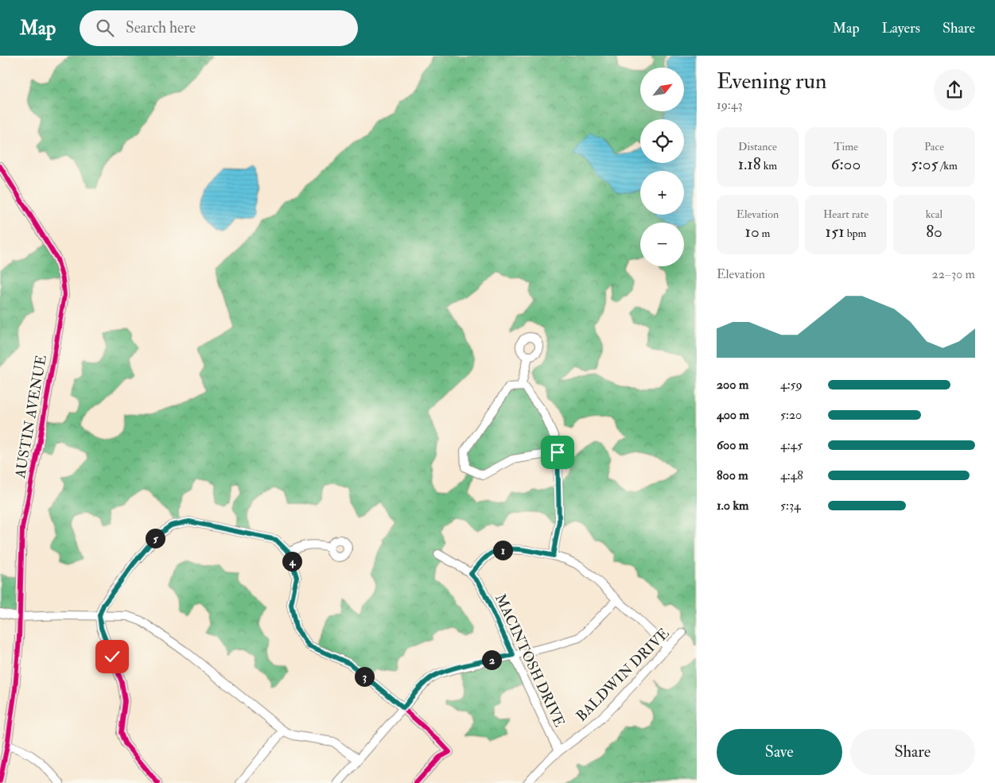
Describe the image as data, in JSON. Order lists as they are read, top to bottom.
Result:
{
  "streets": {
    "street": ["AUSTIN AVENUE", "MACINTOSH DRIVE", "BALDWIN DRIVE"]
  },
  "crossings": [
    ["MACINTOSH DRIVE", "BALDWIN DRIVE"]
  ],
  "north": "top right",
  "page": {
    "header": "Map",
    "search": "Search here",
    "nav": ["Map", "Layers", "Share"],
    "heading": ["Evening run", "19:43"],
    "map_buttons": ["+", "−"],
    "stats": [
      ["Distance", "1.18 km"],
      ["Time", "6:00"],
      ["Pace", "5:05 /km"],
      ["Elevation", "10 m"],
      ["Heart rate", "151 bpm"],
      ["kcal", "80"]
    ],
    "chart": ["Elevation", "22–30 m"],
    "list": [
      {
        "name": "200 m",
        "note": "4:59"
      },
      {
        "name": "400 m",
        "note": "5:20"
      },
      {
        "name": "600 m",
        "note": "4:45"
      },
      {
        "name": "800 m",
        "note": "4:48"
      },
      {
        "name": "1.0 km",
        "note": "5:34"
      }
    ],
    "pins": [
      "5",
      "1",
      "4",
      "2",
      "3"
    ],
    "buttons": ["Save", "Share"]
  }
}
